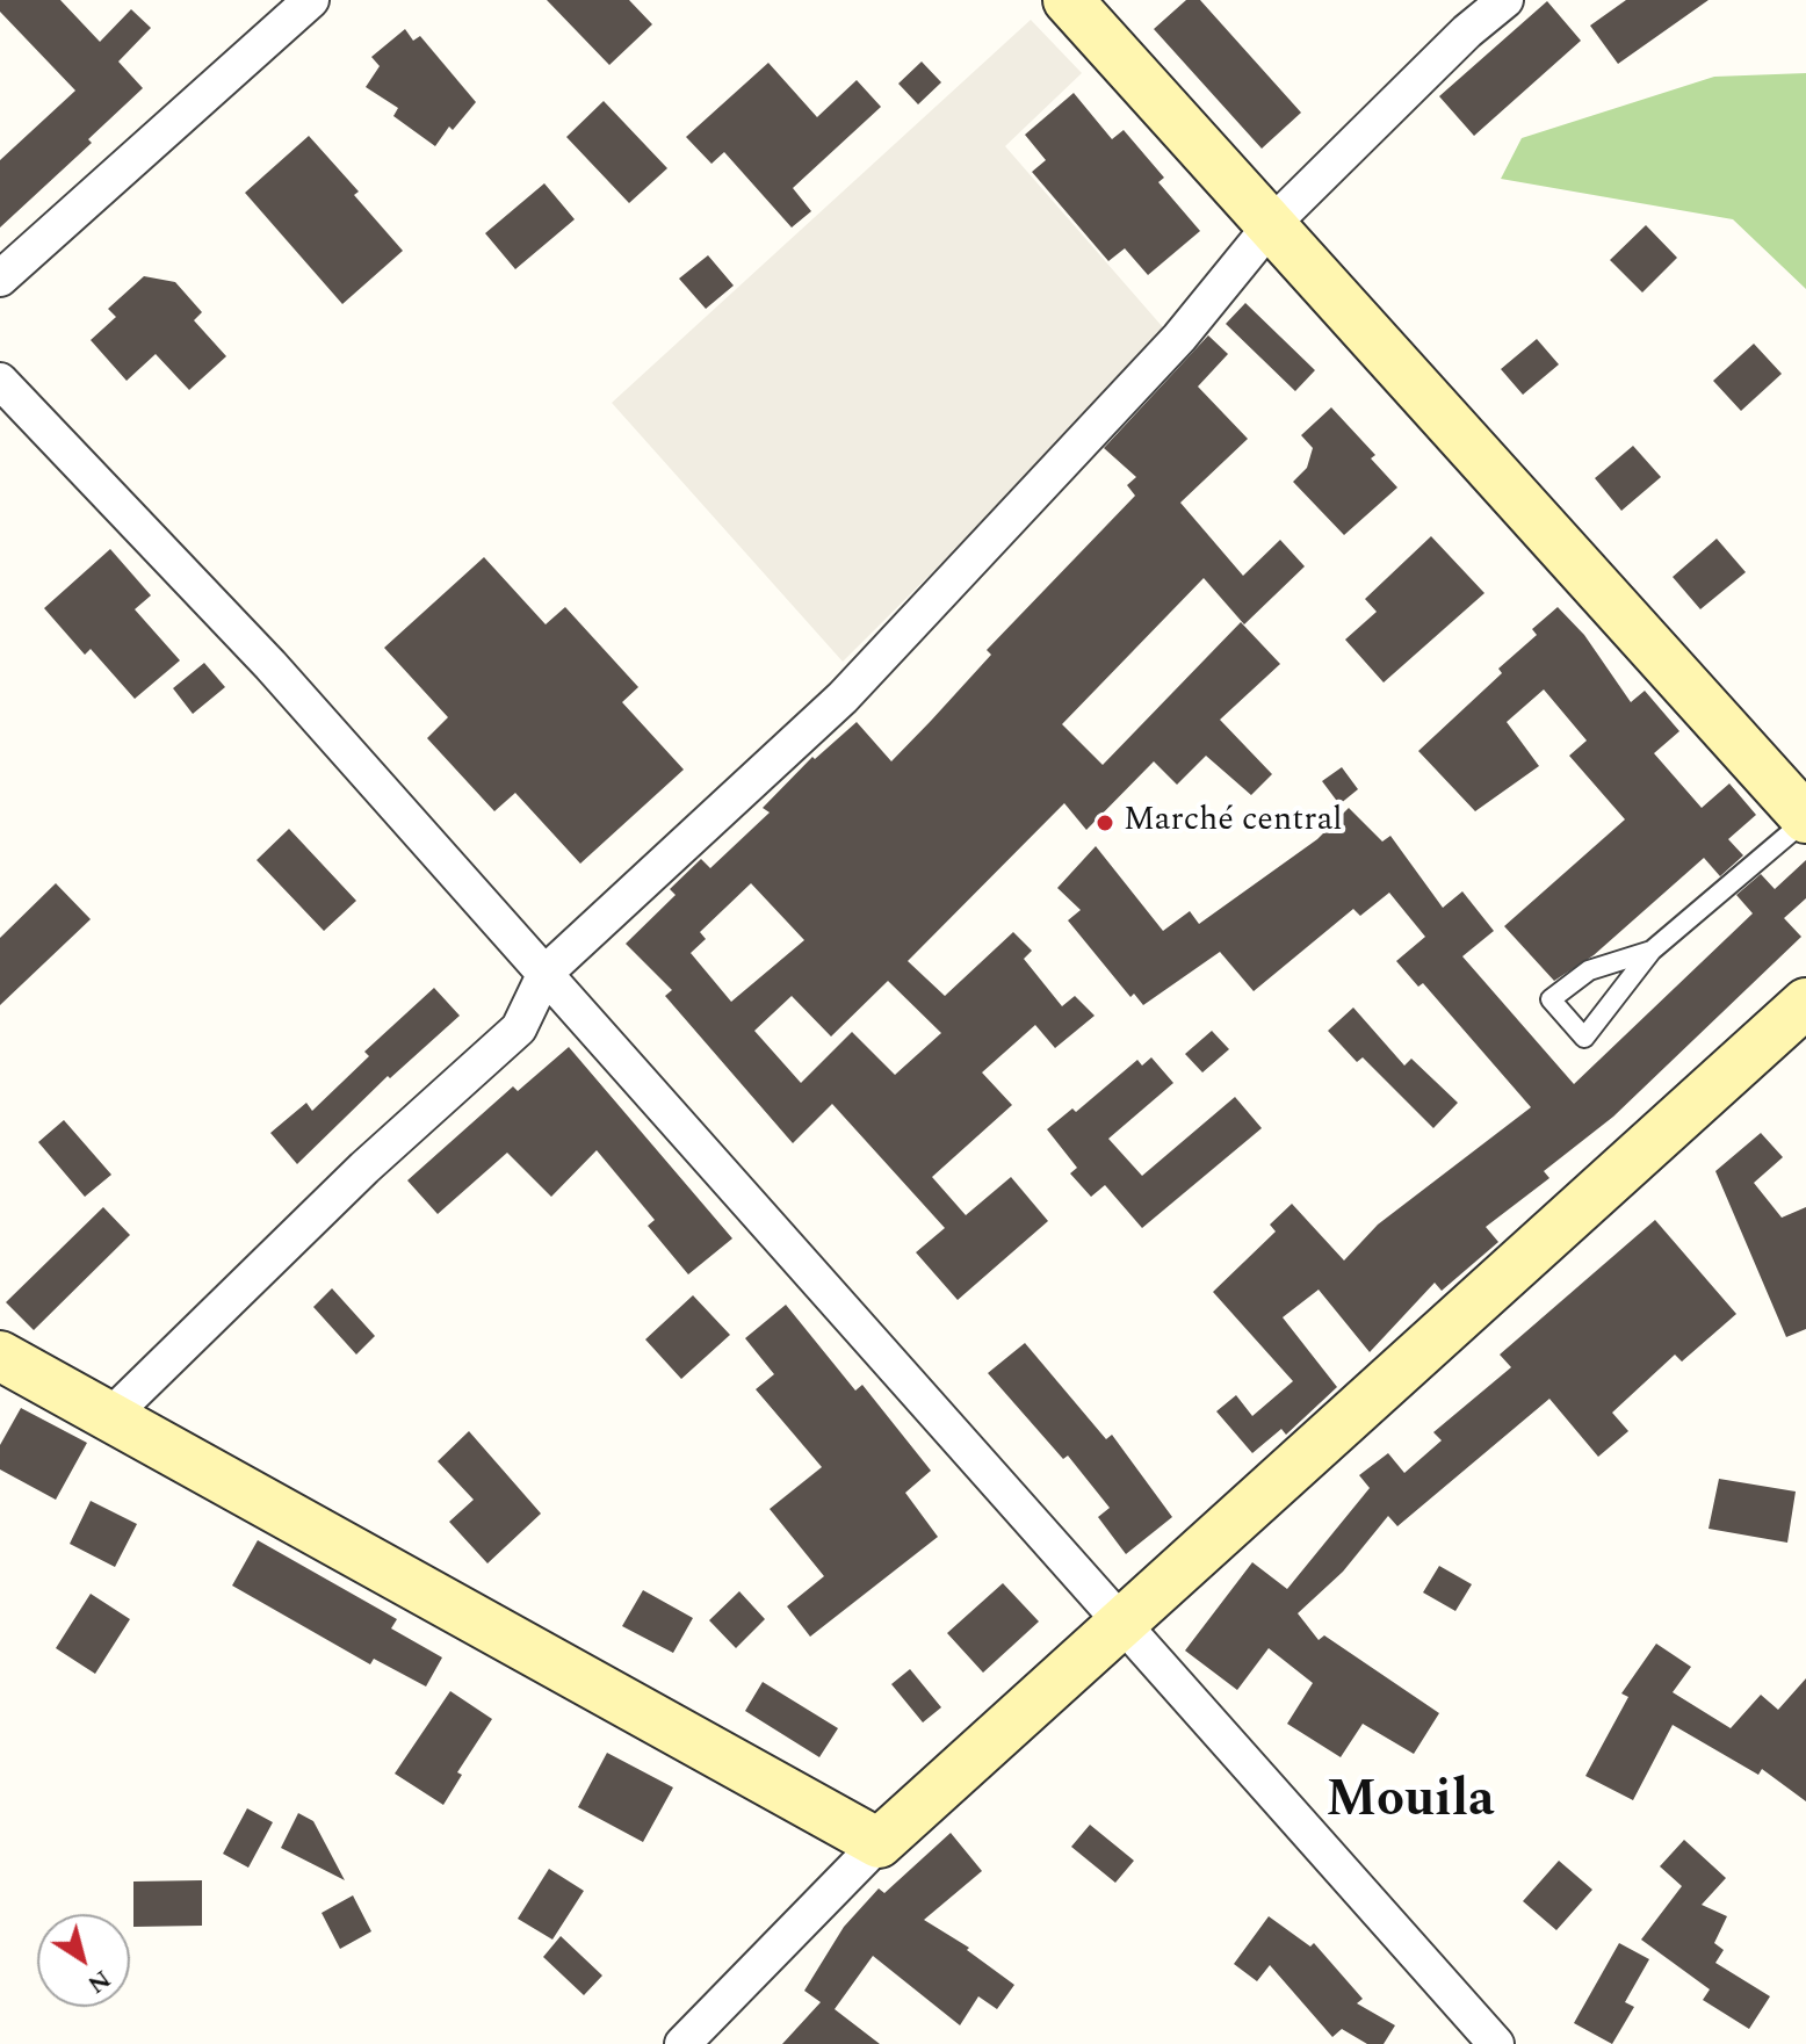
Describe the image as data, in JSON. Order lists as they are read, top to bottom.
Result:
{
  "districts": ["Mouila"],
  "places": ["Marché central"],
  "north": "bottom right"
}
